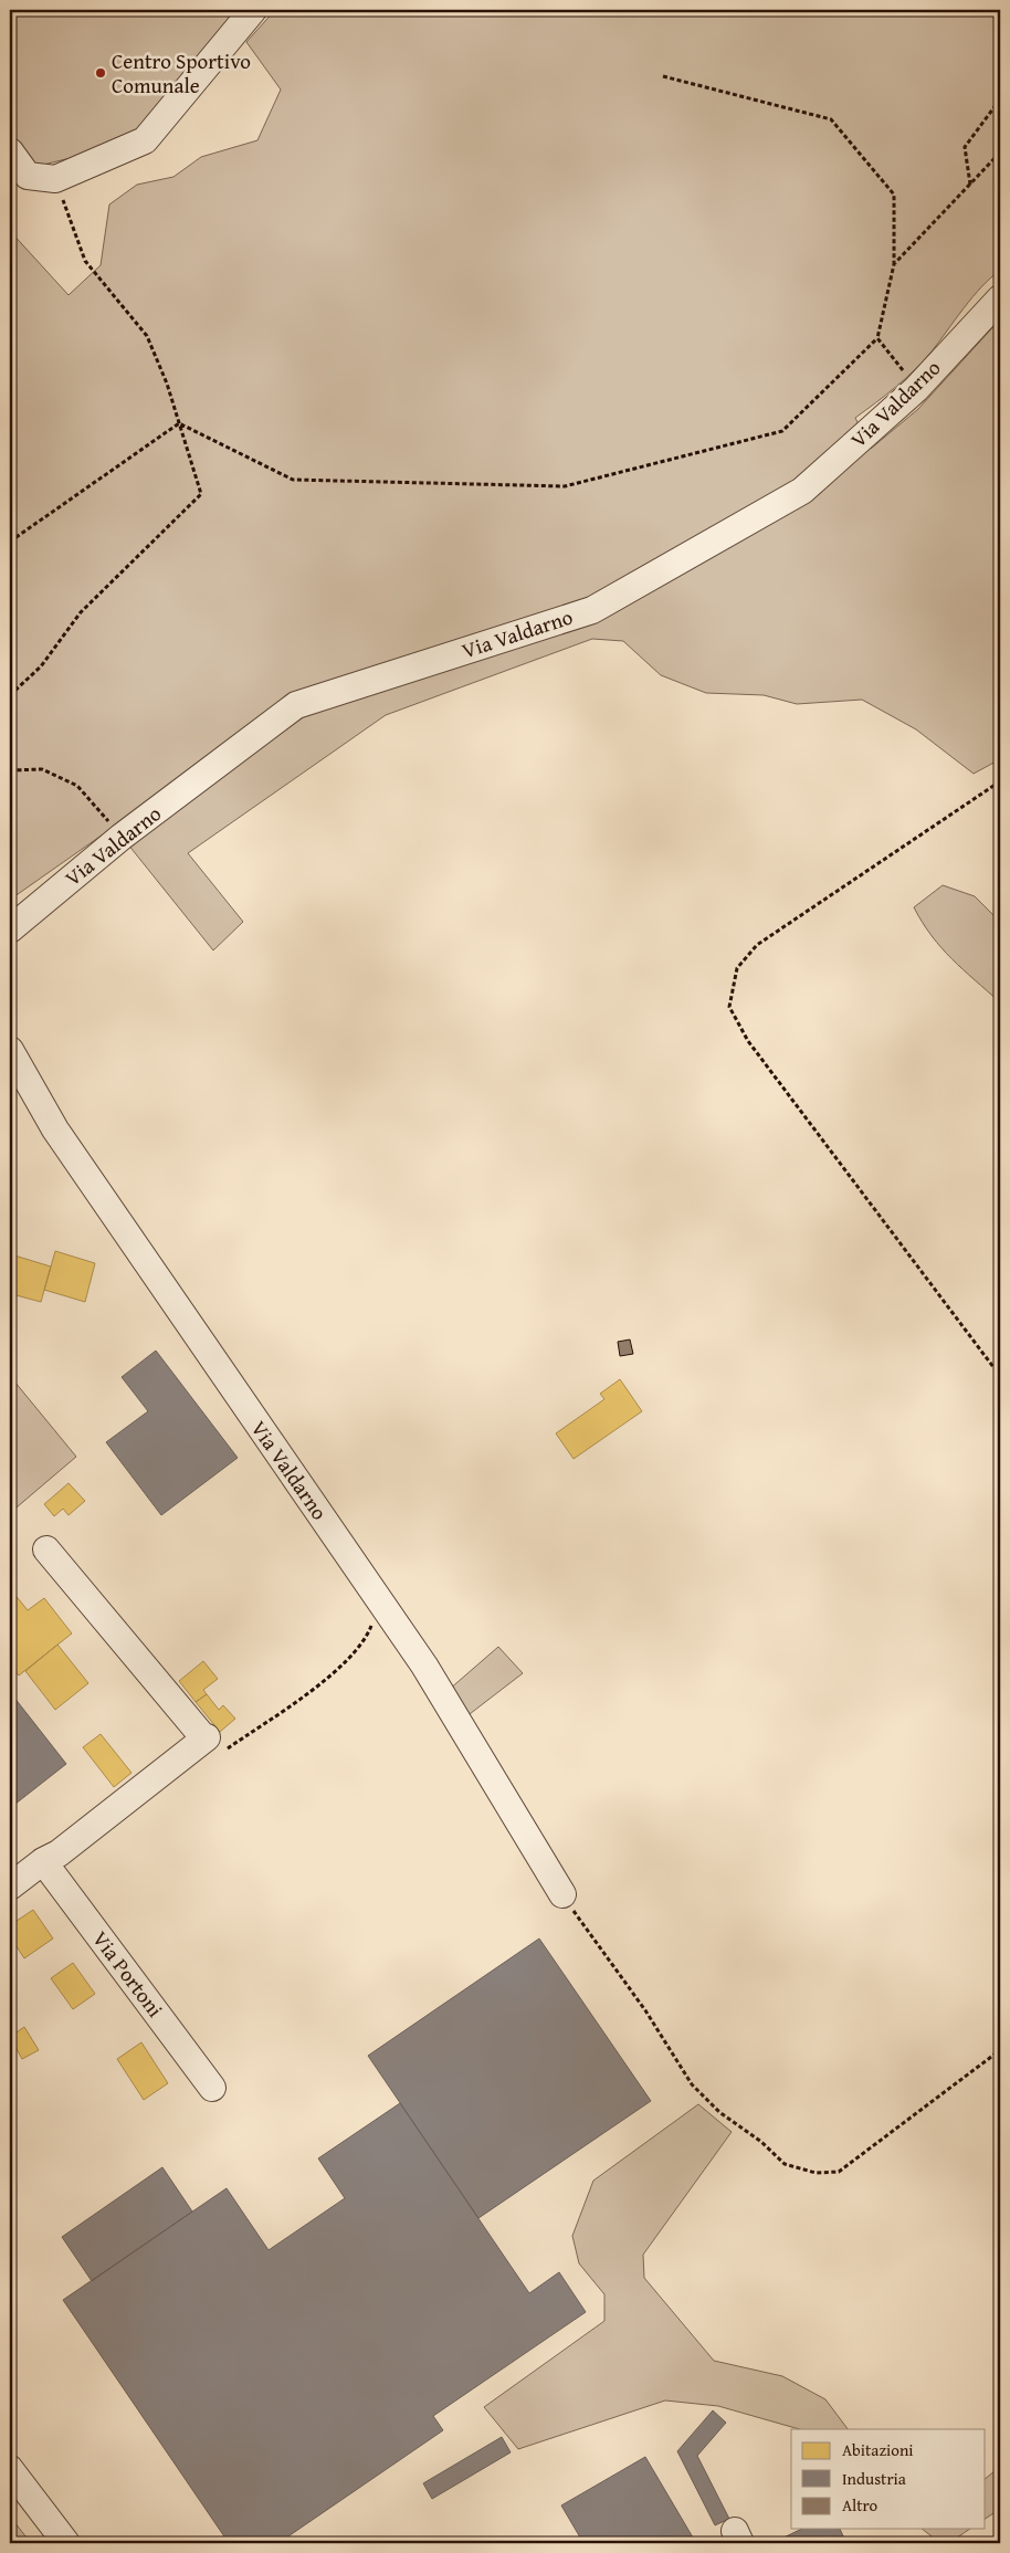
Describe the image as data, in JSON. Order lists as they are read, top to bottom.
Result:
{
  "streets": {
    "street": ["Via Valdarno", "Via Portoni"]
  },
  "places": ["Centro Sportivo Comunale"],
  "legend": ["Abitazioni", "Industria", "Altro"]
}
